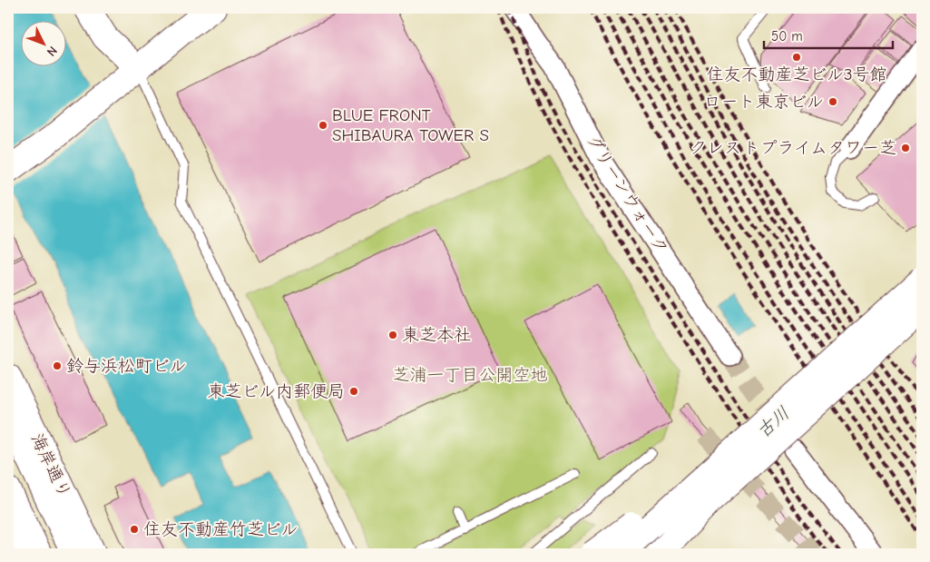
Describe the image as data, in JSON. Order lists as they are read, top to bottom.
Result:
{
  "streets": {
    "main road": ["海岸通り"],
    "street": ["グリーンウォーク"]
  },
  "water": ["古川"],
  "parks": ["芝浦一丁目公開空地"],
  "places": [
    "住友不動産芝ビル3号館",
    "ロート東京ビル",
    "BLUE FRONT SHIBAURA TOWER S",
    "クレストプライムタワー芝",
    "東芝本社",
    "鈴与浜松町ビル",
    "東芝ビル内郵便局",
    "住友不動産竹芝ビル"
  ],
  "scale_bar": "50 m",
  "north": "bottom right"
}
